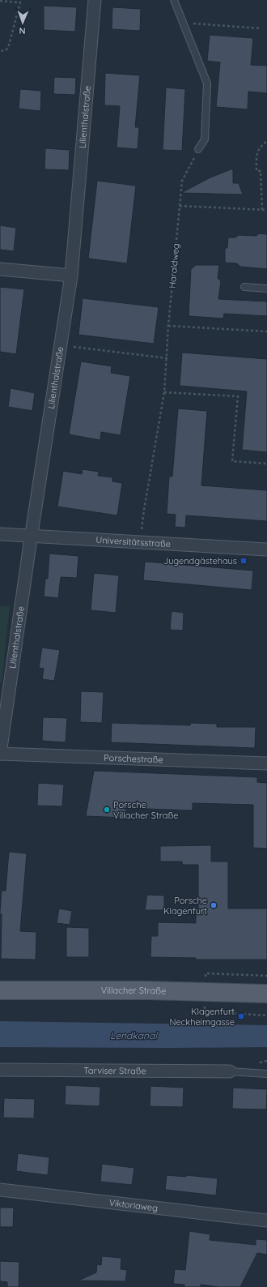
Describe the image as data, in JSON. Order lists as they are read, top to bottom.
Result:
{
  "streets": {
    "main road": ["Villacher Straße"],
    "street": [
      "Lilienthalstraße",
      "Universitätsstraße",
      "Porschestraße",
      "Tarviser Straße",
      "Viktoriaweg"
    ],
    "path": ["Haraldweg"]
  },
  "crossings": [
    ["Lilienthalstraße", "Universitätsstraße"],
    ["Lilienthalstraße", "Porschestraße"],
    ["Haraldweg", "Universitätsstraße"]
  ],
  "water": ["Lendkanal"],
  "places": {
    "transit": ["Jugendgästehaus", "Klagenfurt Neckheimgasse"],
    "other": ["Porsche Villacher Straße", "Porsche Klagenfurt"]
  },
  "north": "bottom"
}
